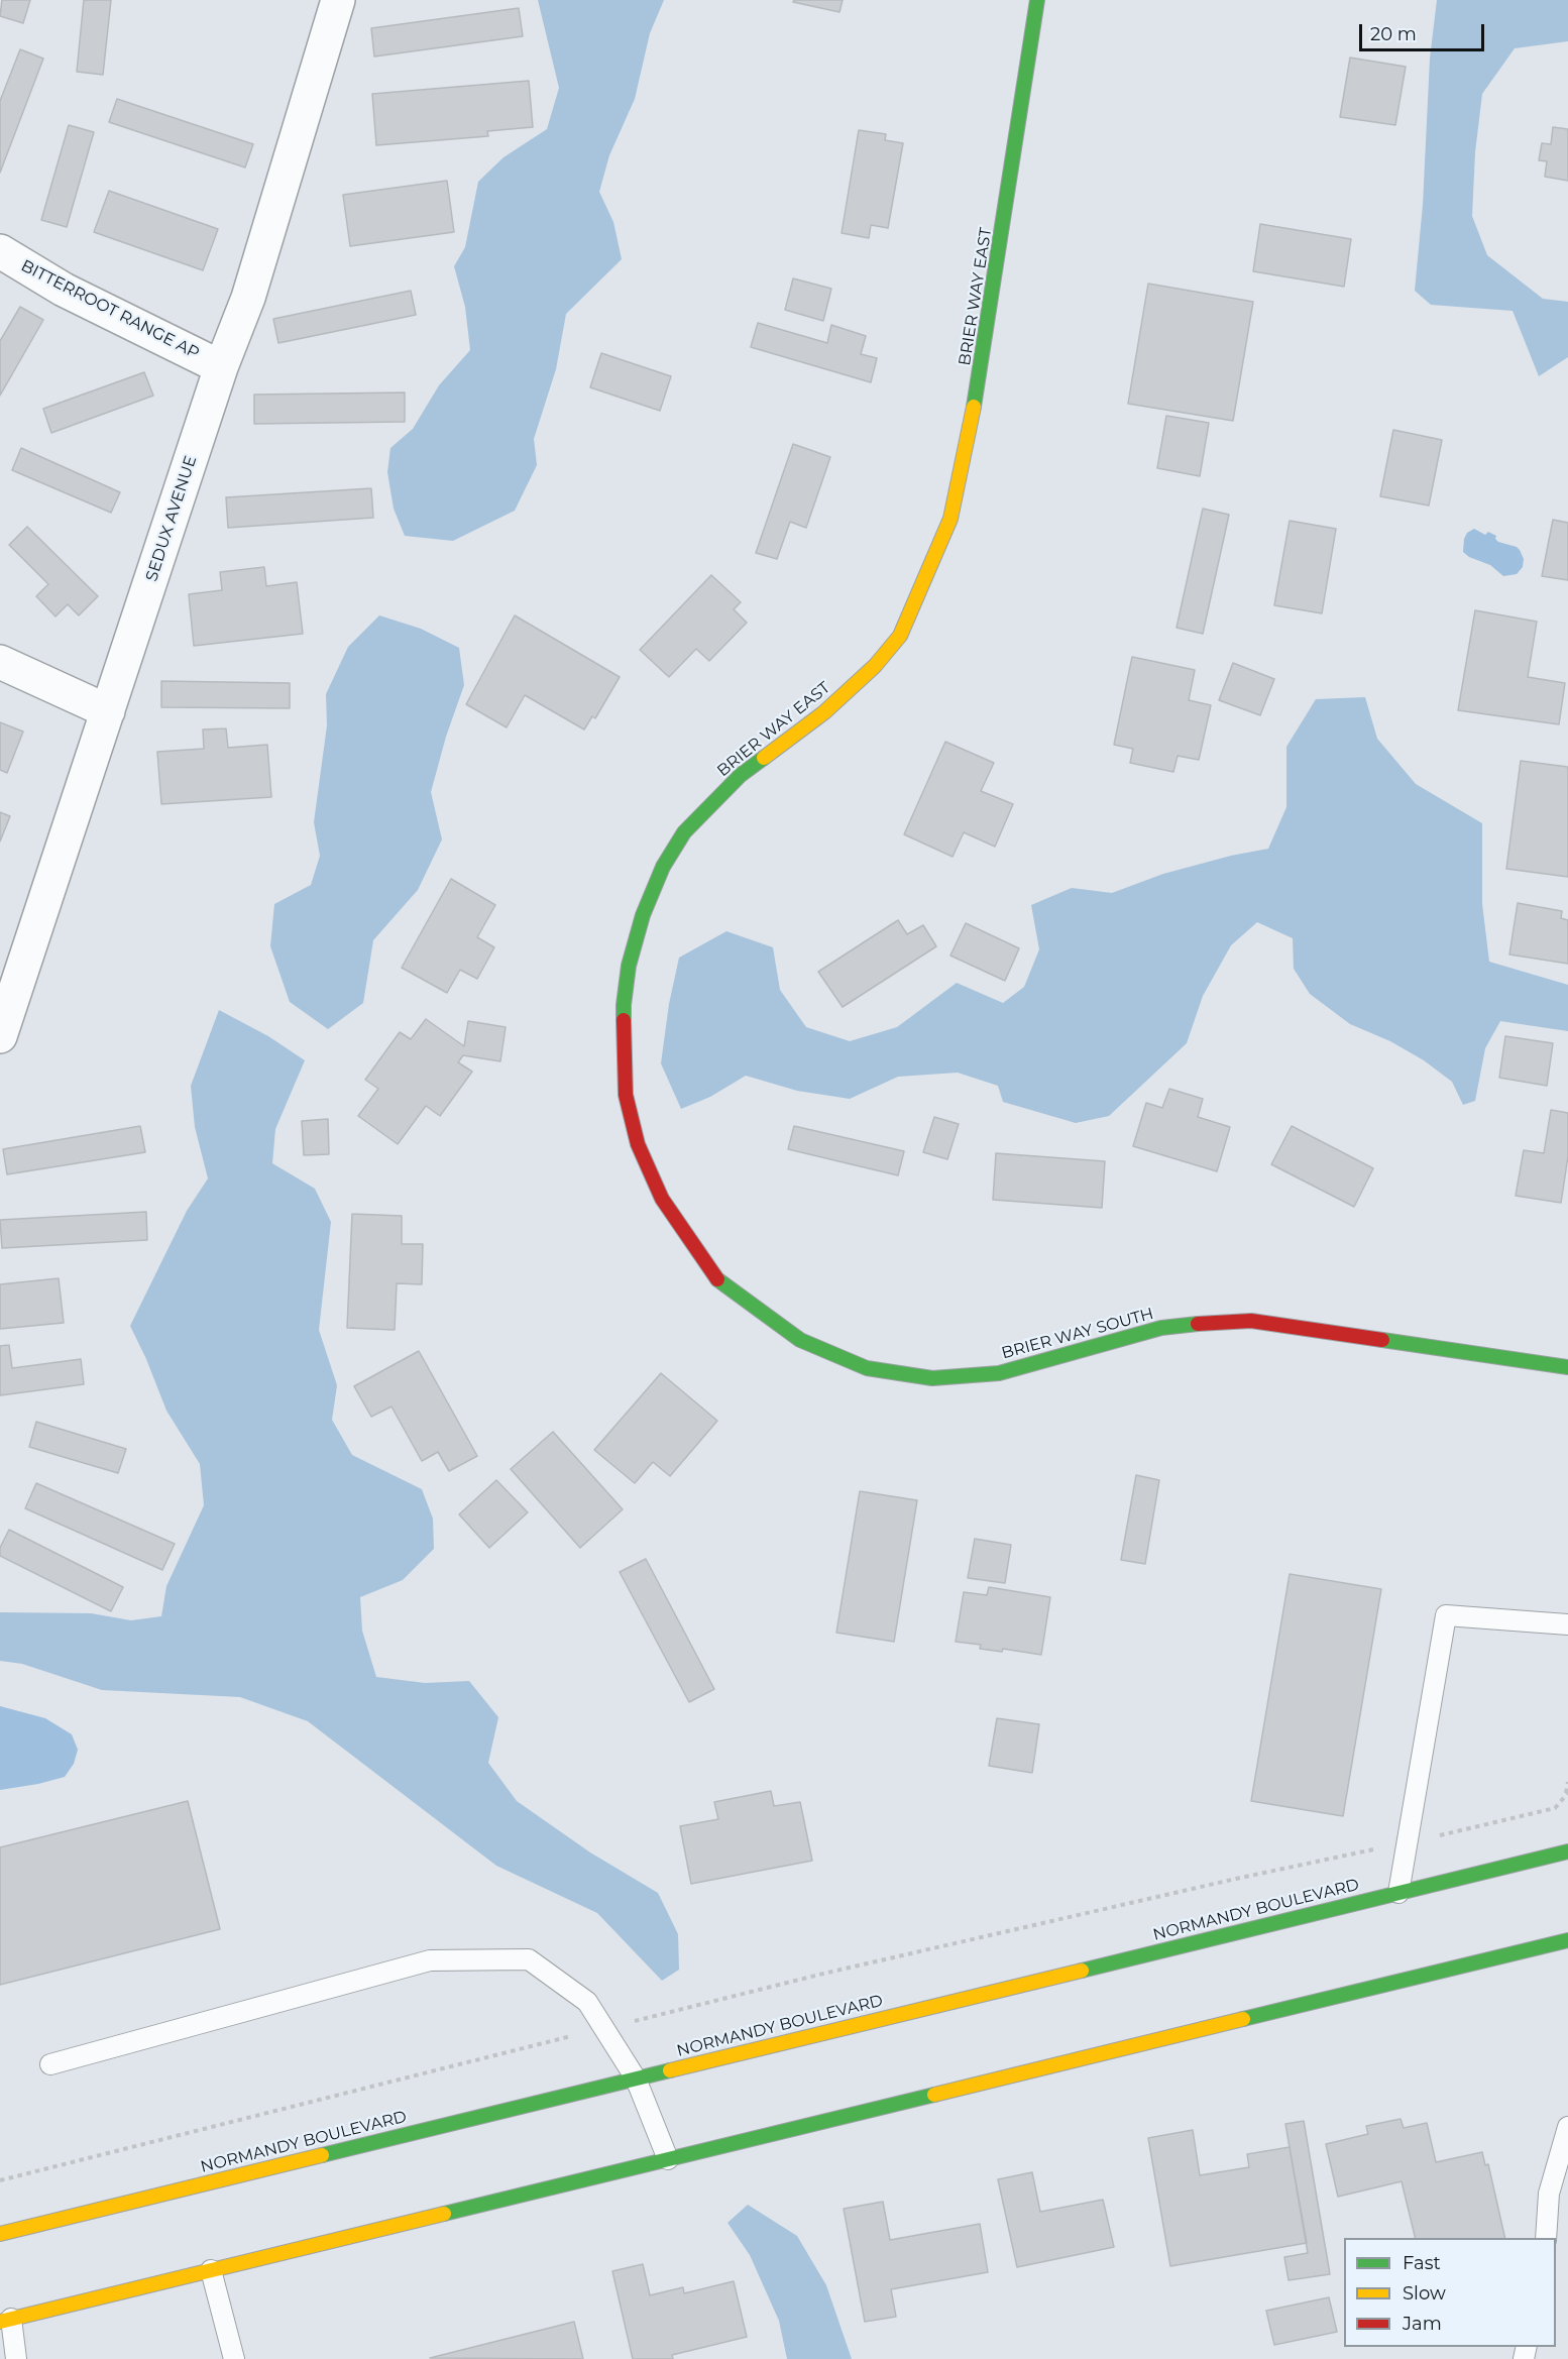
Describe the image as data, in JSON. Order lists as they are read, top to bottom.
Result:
{
  "streets": {
    "main road": ["BRIER WAY EAST", "BRIER WAY SOUTH", "NORMANDY BOULEVARD"],
    "street": ["BITTERROOT RANGE AP", "SEDUX AVENUE"]
  },
  "crossings": [
    ["BRIER WAY EAST", "BRIER WAY SOUTH"],
    ["BITTERROOT RANGE AP", "SEDUX AVENUE"]
  ],
  "legend": ["Fast", "Slow", "Jam"],
  "scale_bar": "20 m"
}
